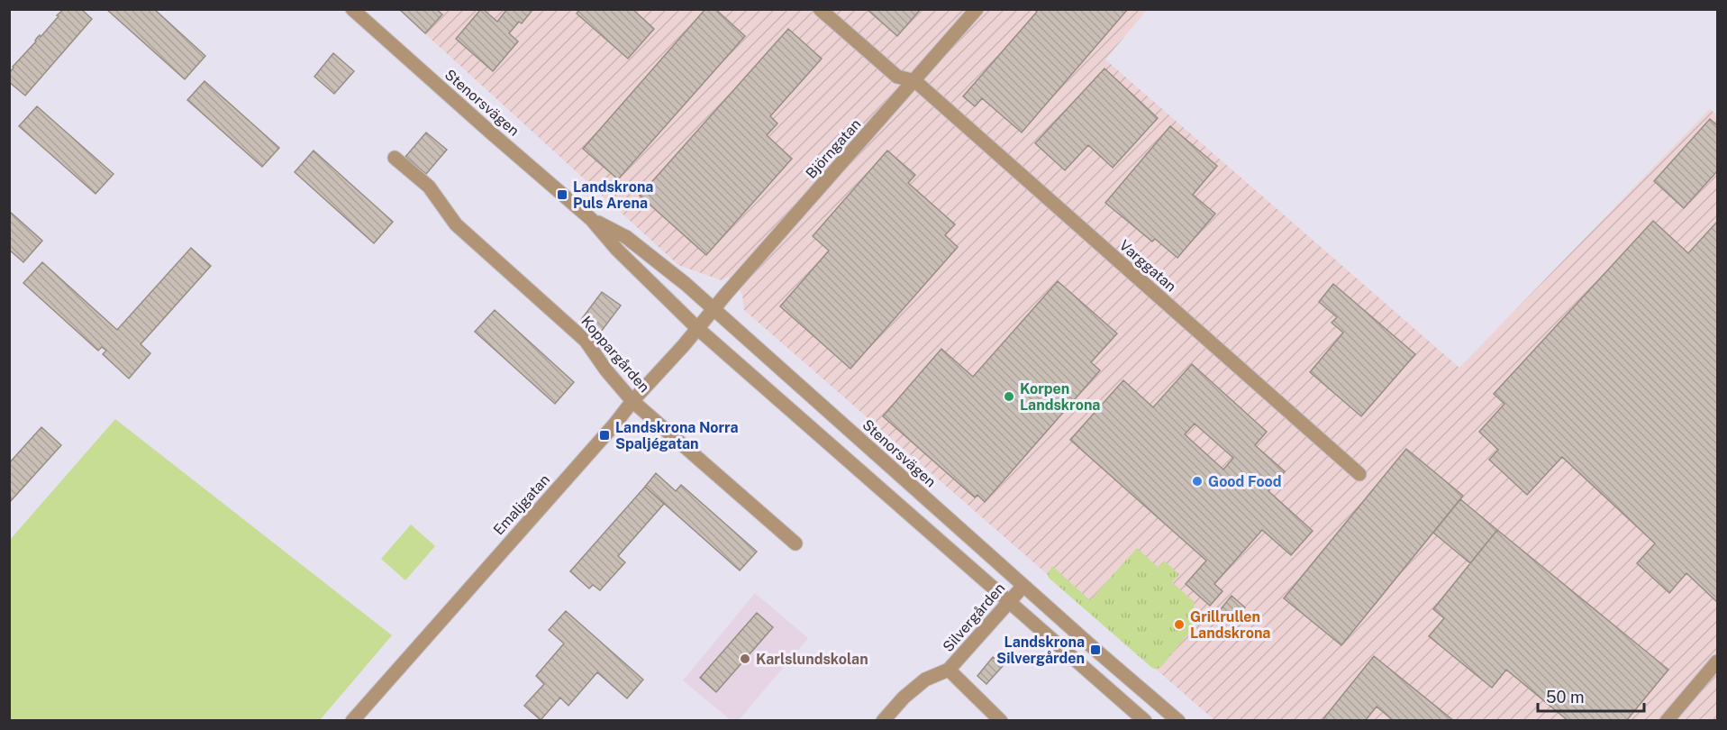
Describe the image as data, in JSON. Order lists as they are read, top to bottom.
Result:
{
  "streets": {
    "street": [
      "Stenorsvägen",
      "Björngatan",
      "Varggatan",
      "Koppargården",
      "Emaljgatan",
      "Silvergården"
    ]
  },
  "crossings": [
    ["Stenorsvägen", "Björngatan"],
    ["Stenorsvägen", "Emaljgatan"],
    ["Stenorsvägen", "Silvergården"],
    ["Björngatan", "Varggatan"],
    ["Björngatan", "Emaljgatan"],
    ["Koppargården", "Emaljgatan"]
  ],
  "places": {
    "transit": ["Landskrona Puls Arena", "Landskrona Norra Spaljégatan", "Landskrona Silvergården"],
    "other": [
      "Korpen Landskrona",
      "Good Food",
      "Grillrullen Landskrona",
      "Karlslundskolan"
    ]
  },
  "scale_bar": "50 m"
}
